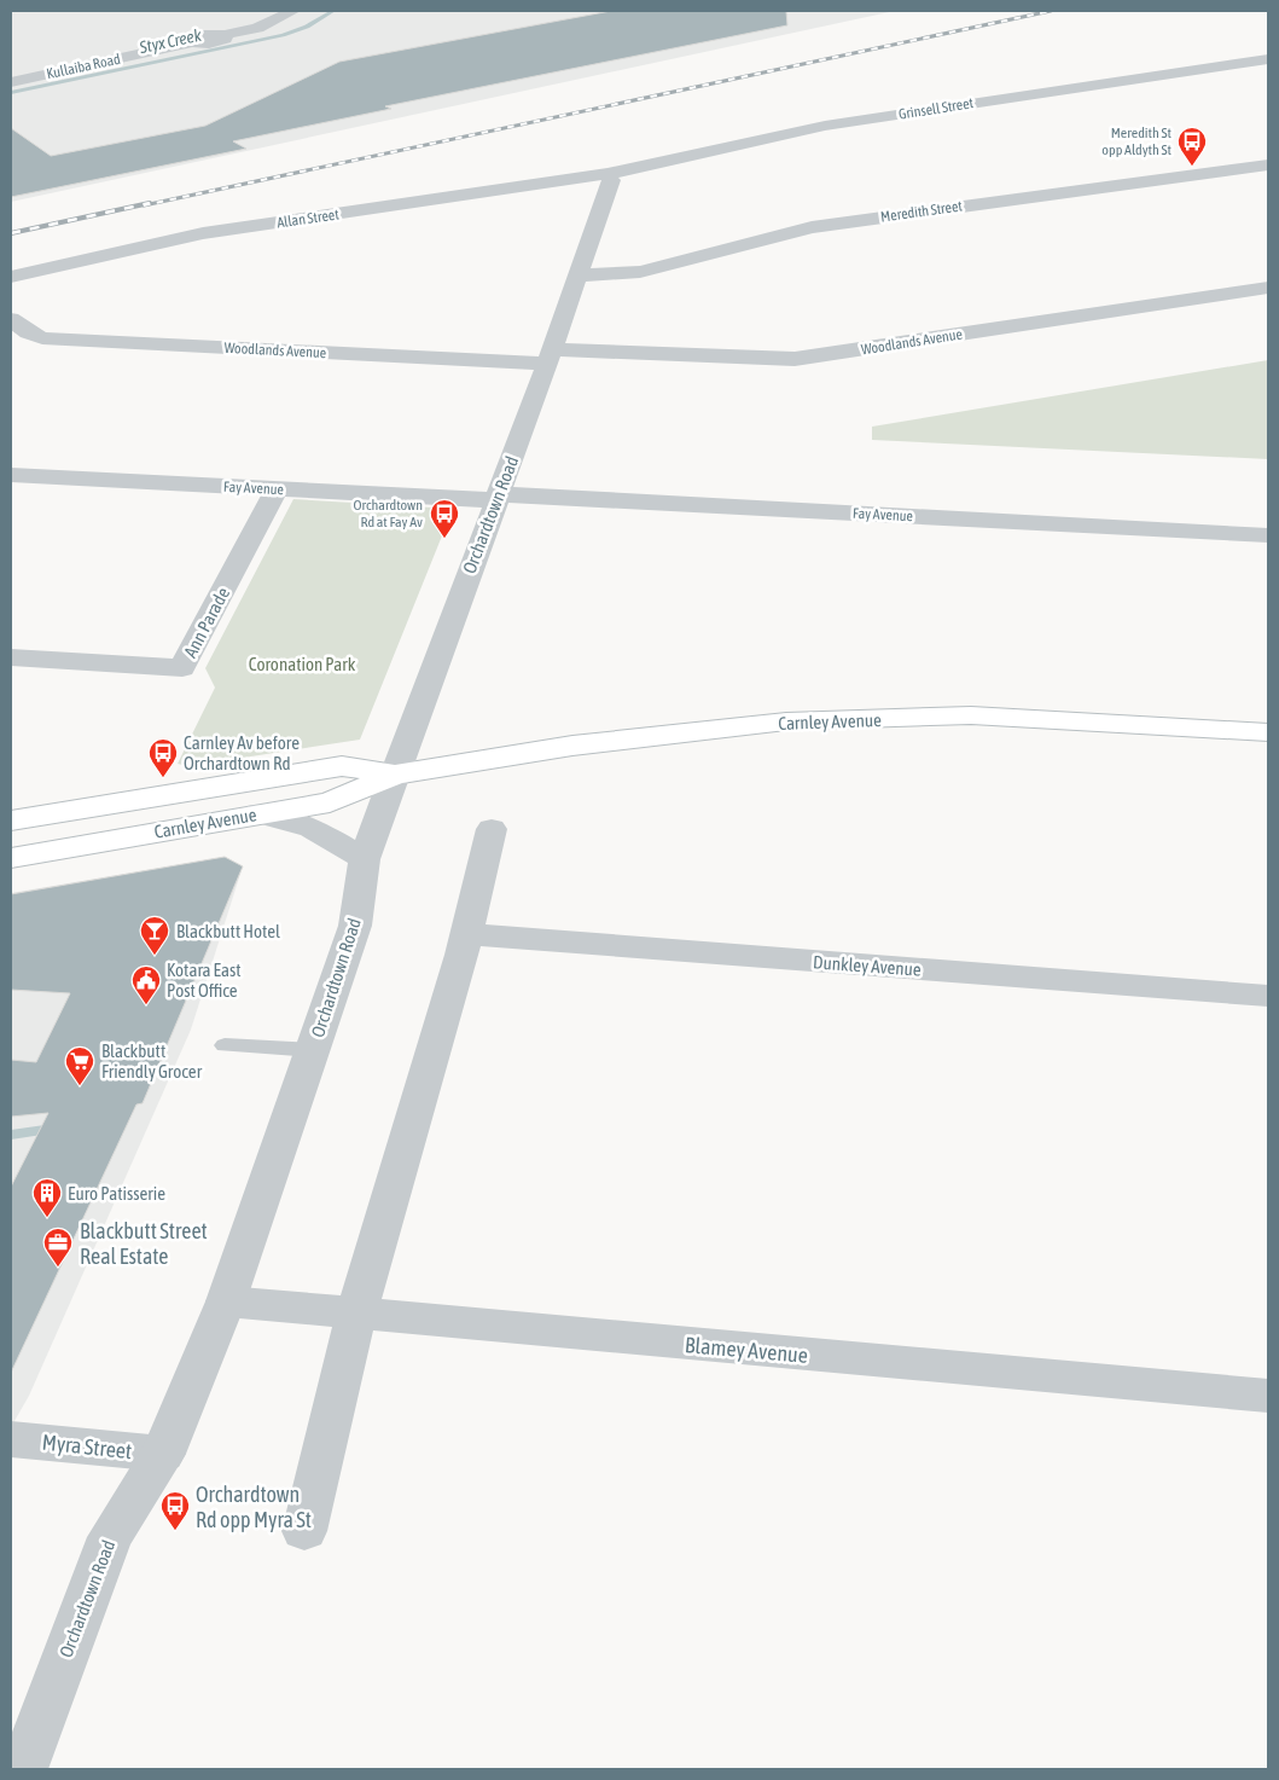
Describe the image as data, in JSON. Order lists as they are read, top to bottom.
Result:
{
  "streets": {
    "main road": ["Carnley Avenue"],
    "street": [
      "Kullaiba Road",
      "Grinsell Street",
      "Meredith Street",
      "Allan Street",
      "Woodlands Avenue",
      "Fay Avenue",
      "Orchardtown Road",
      "Ann Parade",
      "Dunkley Avenue",
      "Blamey Avenue",
      "Myra Street"
    ]
  },
  "crossings": [
    ["Grinsell Street", "Allan Street"],
    ["Grinsell Street", "Orchardtown Road"],
    ["Meredith Street", "Orchardtown Road"],
    ["Allan Street", "Orchardtown Road"],
    ["Woodlands Avenue", "Orchardtown Road"],
    ["Fay Avenue", "Orchardtown Road"],
    ["Fay Avenue", "Ann Parade"],
    ["Orchardtown Road", "Carnley Avenue"],
    ["Orchardtown Road", "Blamey Avenue"],
    ["Orchardtown Road", "Myra Street"]
  ],
  "water": ["Styx Creek"],
  "parks": ["Coronation Park"],
  "places": {
    "bus stop": [
      "Meredith St opp Aldyth St",
      "Orchardtown Rd at Fay Av",
      "Carnley Av before Orchardtown Rd",
      "Orchardtown Rd opp Myra St"
    ],
    "bar": ["Blackbutt Hotel"],
    "public building": ["Kotara East Post Office"],
    "supermarket": ["Blackbutt Friendly Grocer"],
    "building": ["Euro Patisserie"],
    "office": ["Blackbutt Street Real Estate"]
  }
}
